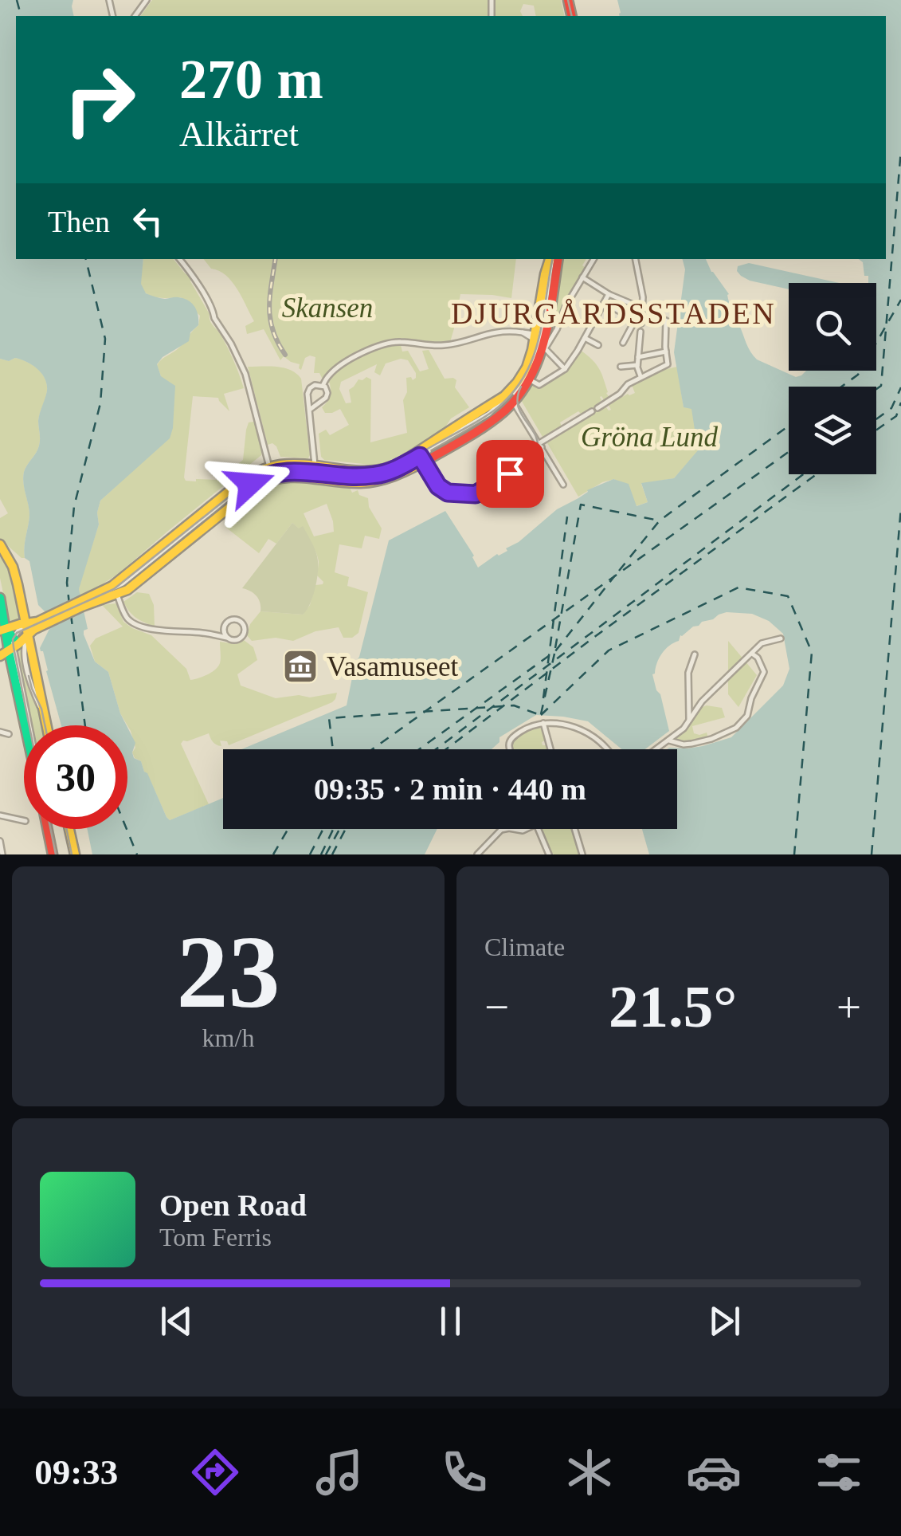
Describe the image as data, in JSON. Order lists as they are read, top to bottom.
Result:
{
  "districts": ["DJURGÅRDSSTADEN"],
  "parks": ["Skansen", "Gröna Lund"],
  "places": {
    "museum": ["Vasamuseet"]
  },
  "page": {
    "turn": ["270 m", "Alkärret"],
    "then": "Then",
    "limit": "30",
    "trip": "09:35 · 2 min · 440 m",
    "tile": [
      ["23", "km/h"],
      "Climate"
    ],
    "heat": ["−", "21.5°", "+"],
    "song": ["Open Road", "Tom Ferris"],
    "tabs": "09:33"
  }
}
